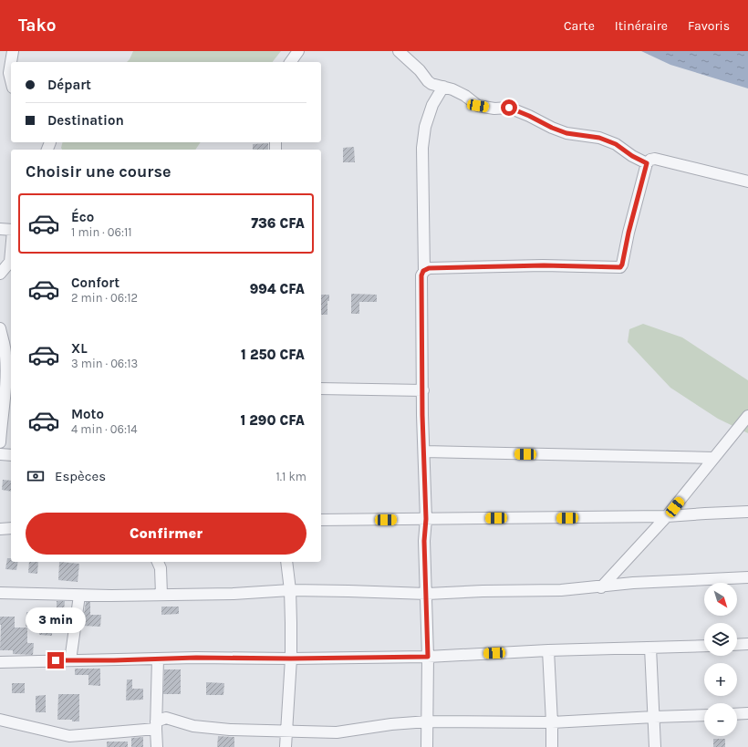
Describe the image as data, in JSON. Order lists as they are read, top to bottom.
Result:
{
  "north": "bottom right",
  "page": {
    "header": "Tako",
    "nav": ["Carte", "Itinéraire", "Favoris"],
    "banner": ["Départ", "Destination"],
    "heading": "Choisir une course",
    "list": [
      {
        "name": "Éco",
        "note": "1 min · 06:11",
        "value": "736 CFA"
      },
      {
        "name": "Confort",
        "note": "2 min · 06:12",
        "value": "994 CFA"
      },
      {
        "name": "XL",
        "note": "3 min · 06:13",
        "value": "1 250 CFA"
      },
      {
        "name": "Moto",
        "note": "4 min · 06:14",
        "value": "1 290 CFA"
      }
    ],
    "pay": ["Espèces", "1.1 km"],
    "buttons": "Confirmer",
    "map_buttons": ["+", "−"],
    "bubble": "3 min"
  }
}
